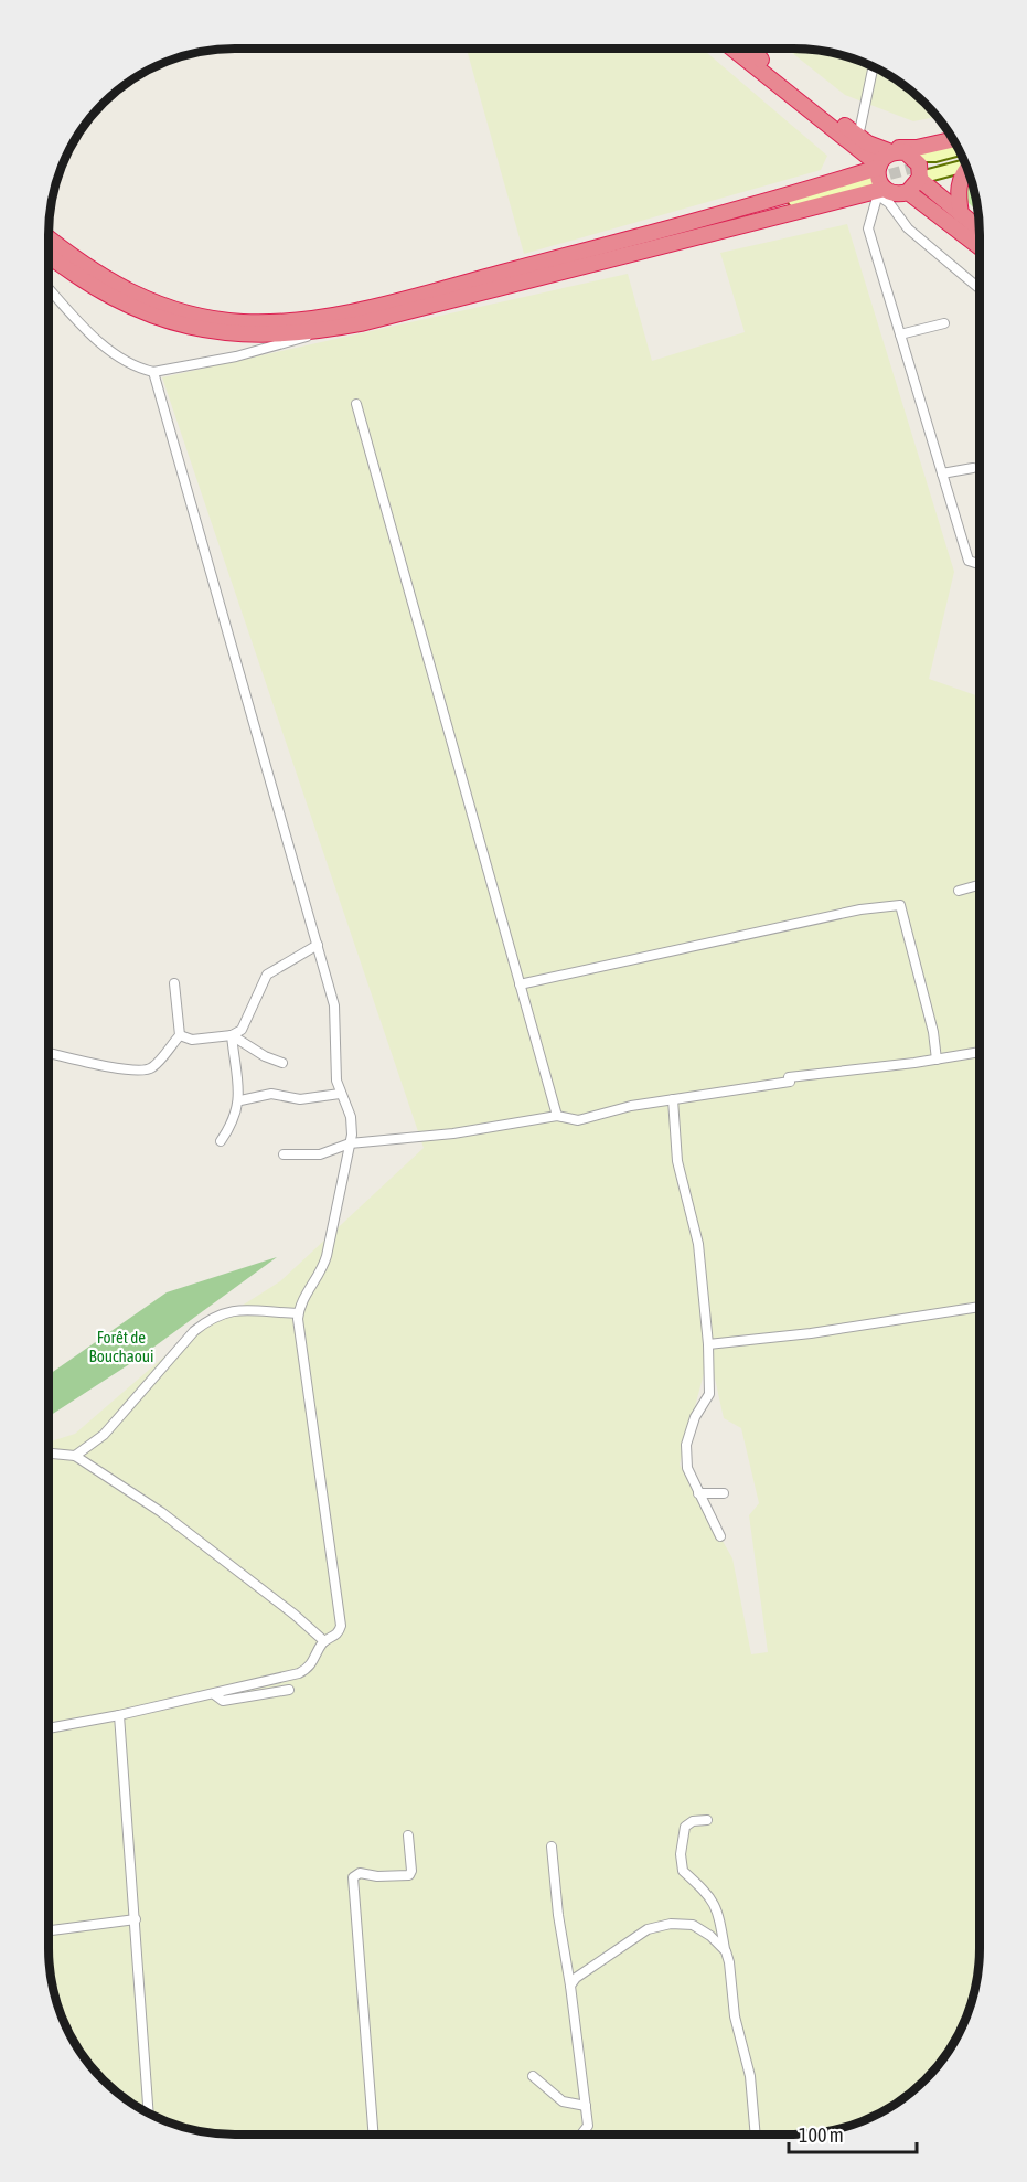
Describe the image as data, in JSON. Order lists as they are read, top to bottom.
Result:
{
  "parks": ["Forêt de Bouchaoui"],
  "scale_bar": "100 m"
}
